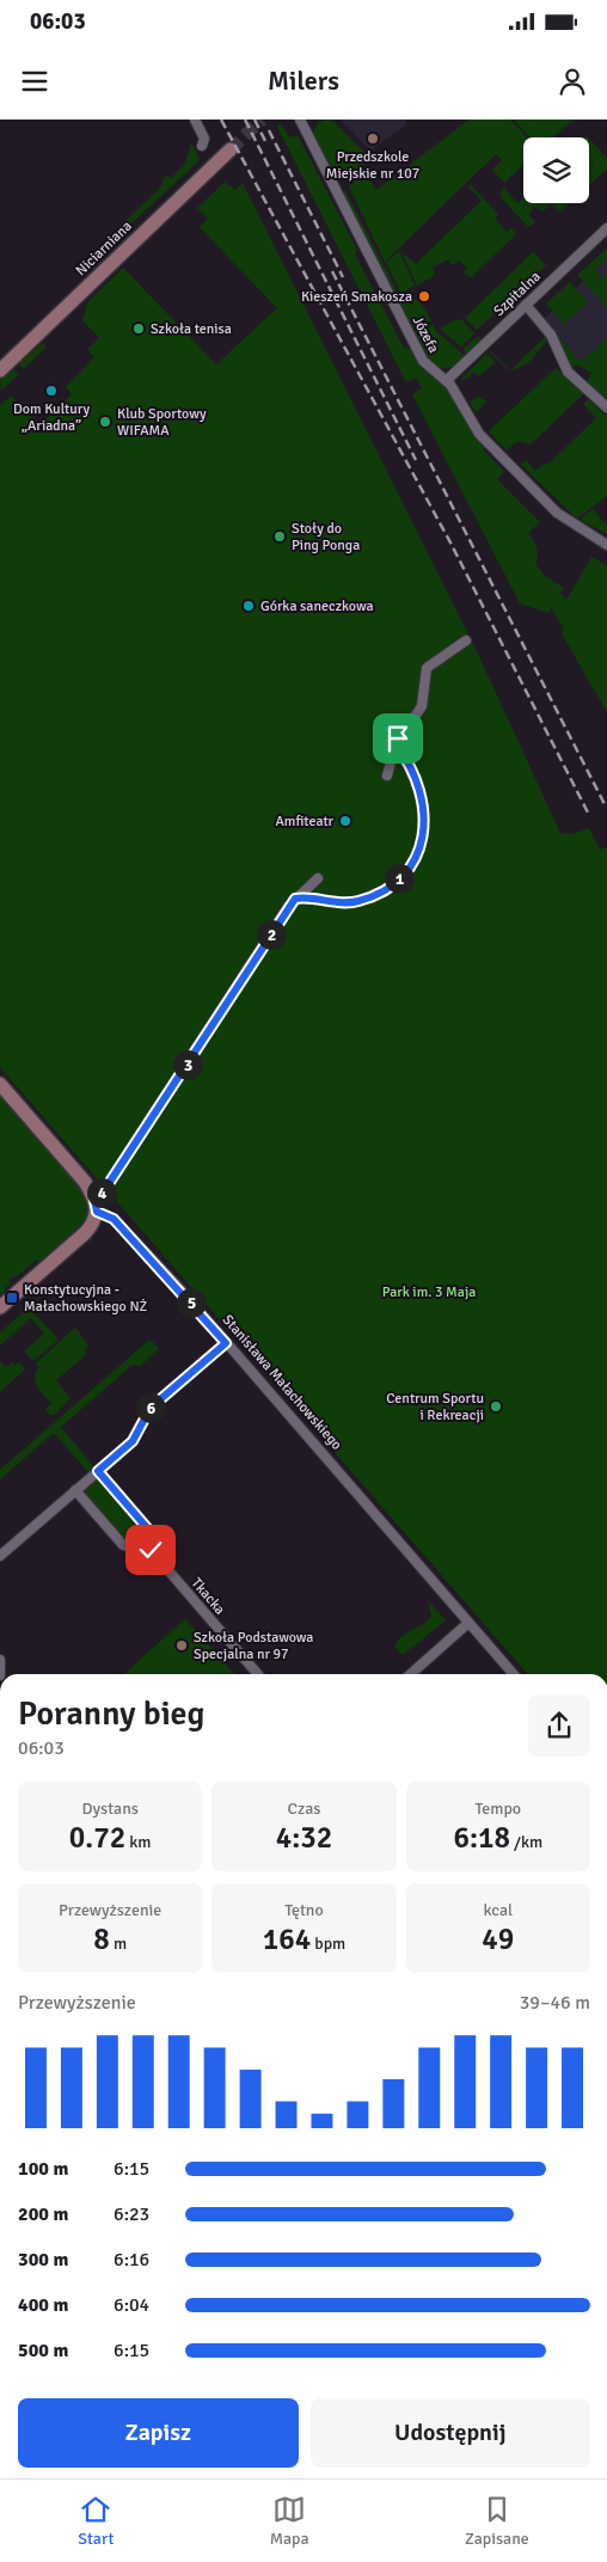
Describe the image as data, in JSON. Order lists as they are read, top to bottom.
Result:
{
  "streets": {
    "street": [
      "Niciarniana",
      "Szpitalna",
      "Józefa",
      "Stanisława Małachowskiego",
      "Tkacka"
    ]
  },
  "crossings": [
    ["Szpitalna", "Józefa"]
  ],
  "parks": ["Park im. 3 Maja"],
  "places": {
    "other": [
      "Przedszkole Miejskie nr 107",
      "Kieszeń Smakosza",
      "Szkoła tenisa",
      "Dom Kultury „Ariadna”",
      "Klub Sportowy WIFAMA",
      "Stoły do Ping Ponga",
      "Górka saneczkowa",
      "Amfiteatr",
      "Centrum Sportu i Rekreacji",
      "Szkoła Podstawowa Specjalna nr 97"
    ],
    "transit": ["Konstytucyjna - Małachowskiego NŻ"]
  },
  "page": {
    "status": "06:03",
    "header": "Milers",
    "pins": [
      "1",
      "2",
      "3",
      "4",
      "5",
      "6"
    ],
    "heading": ["Poranny bieg", "06:03"],
    "stats": [
      ["Dystans", "0.72 km"],
      ["Czas", "4:32"],
      ["Tempo", "6:18 /km"],
      ["Przewyższenie", "8 m"],
      ["Tętno", "164 bpm"],
      ["kcal", "49"]
    ],
    "chart": ["Przewyższenie", "39–46 m"],
    "list": [
      {
        "name": "100 m",
        "note": "6:15"
      },
      {
        "name": "200 m",
        "note": "6:23"
      },
      {
        "name": "300 m",
        "note": "6:16"
      },
      {
        "name": "400 m",
        "note": "6:04"
      },
      {
        "name": "500 m",
        "note": "6:15"
      }
    ],
    "buttons": ["Zapisz", "Udostępnij"],
    "tabs": ["Start", "Mapa", "Zapisane"]
  }
}
